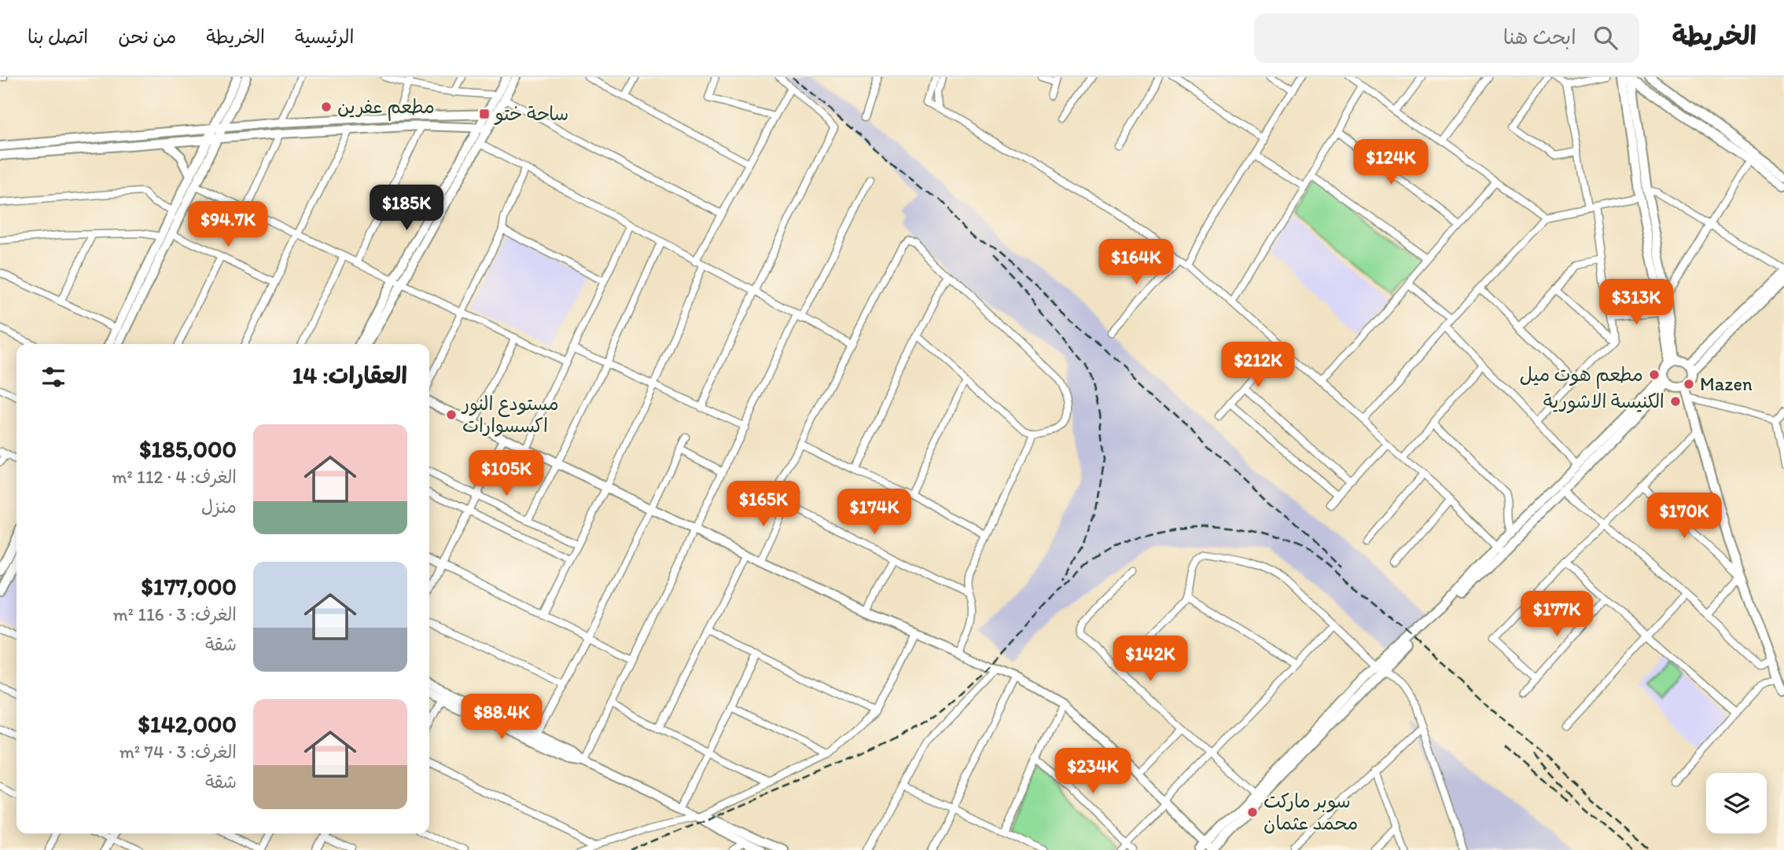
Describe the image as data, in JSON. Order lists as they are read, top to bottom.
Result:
{
  "places": {
    "other": [
      "مطعم عفرين",
      "مطعم هوت ميل",
      "Mazen",
      "الكنيسة الاشورية",
      "مستودع النور اكسسوارات",
      "سوبر ماركت محمد عثمان"
    ],
    "transit": ["ساحة ختو"]
  },
  "page": {
    "header": "الخريطة",
    "search": "ابحث هنا",
    "nav": [
      "الرئيسية",
      "الخريطة",
      "من نحن",
      "اتصل بنا"
    ],
    "price": [
      "$124K",
      "$185K",
      "$94.7K",
      "$164K",
      "$313K",
      "$212K",
      "$105K",
      "$165K",
      "$174K",
      "$170K",
      "$177K",
      "$142K",
      "$88.4K",
      "$234K"
    ],
    "heading": "العقارات: 14",
    "list": [
      {
        "name": "$185,000",
        "note": "الغرف: 4 · 112 m² · منزل"
      },
      {
        "name": "$177,000",
        "note": "الغرف: 3 · 116 m² · شقة"
      },
      {
        "name": "$142,000",
        "note": "الغرف: 3 · 74 m² · شقة"
      }
    ]
  }
}
